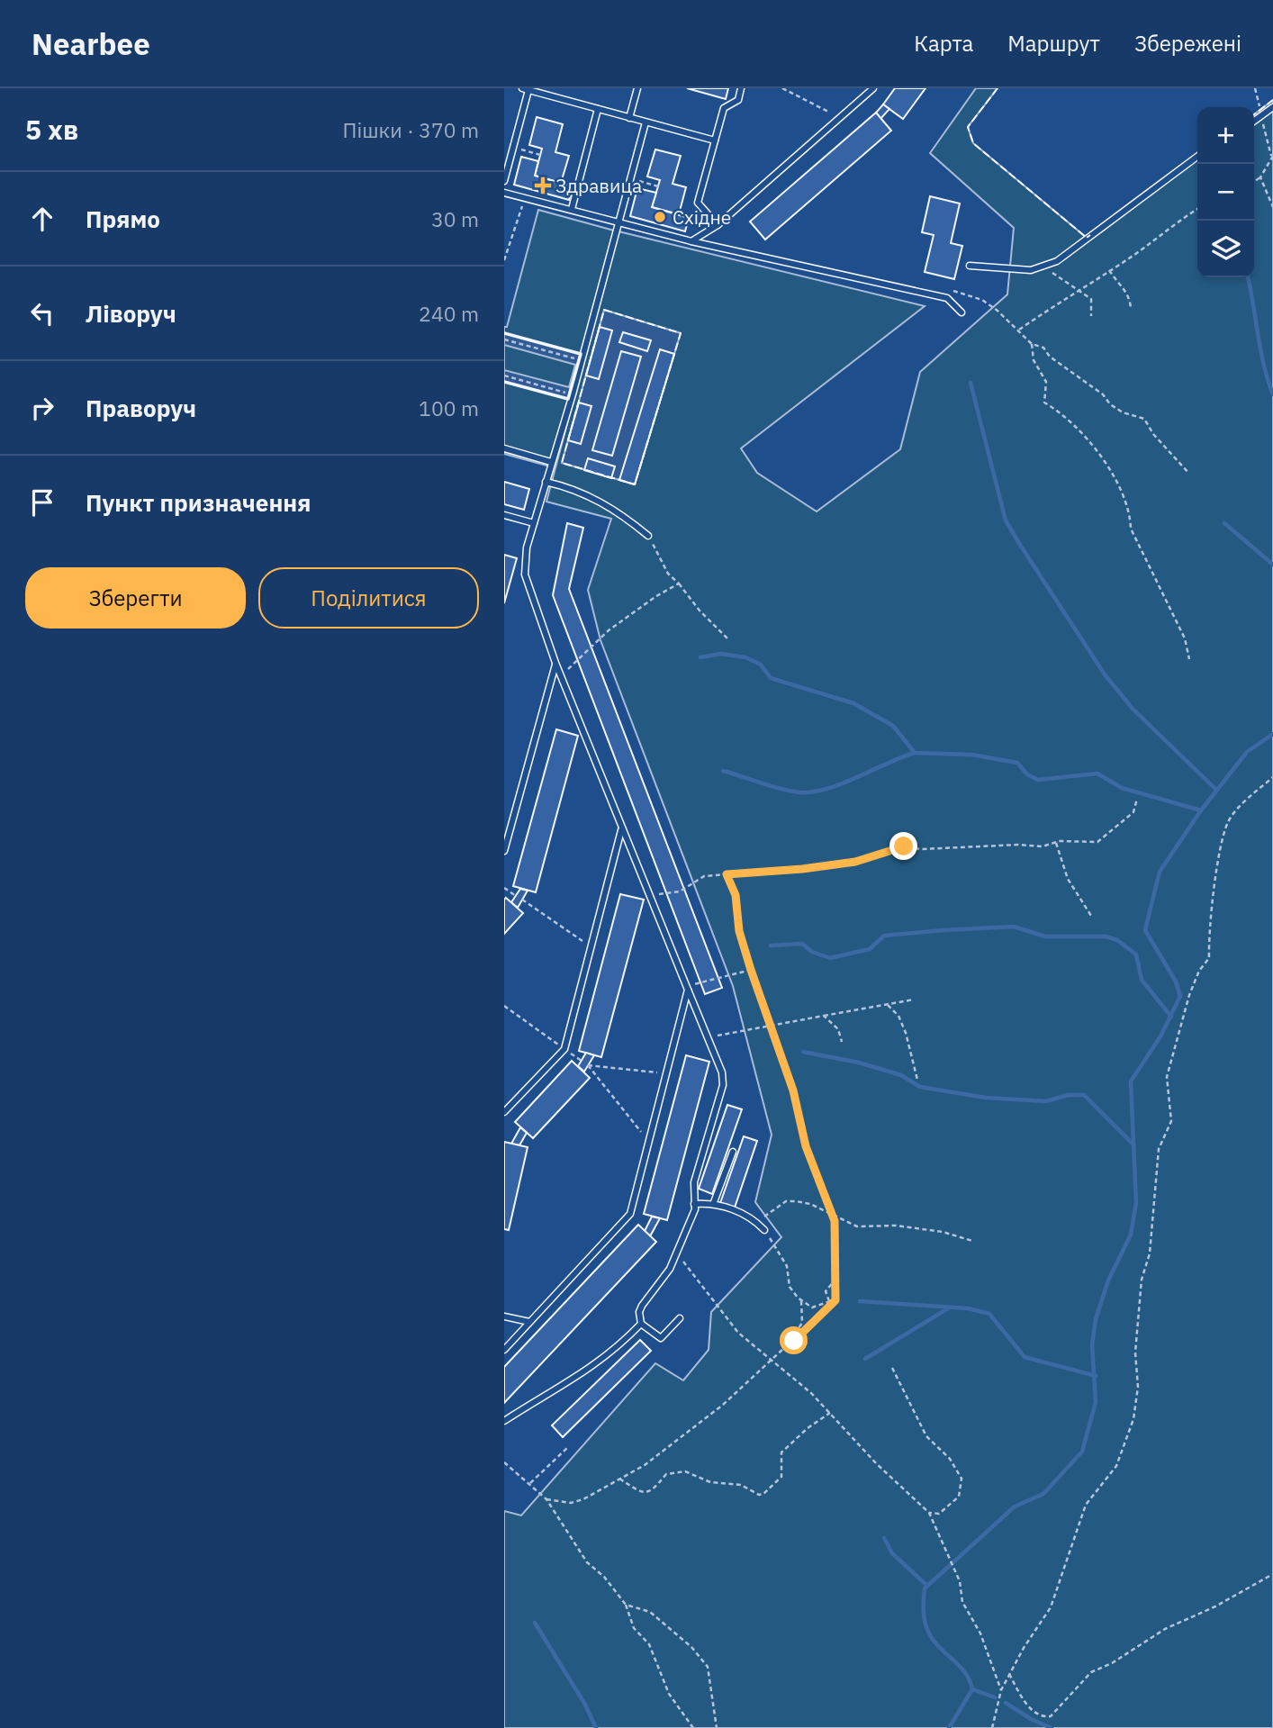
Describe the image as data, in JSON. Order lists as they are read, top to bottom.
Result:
{
  "places": {
    "health": ["Здравица"],
    "other": ["Східне"]
  },
  "page": {
    "header": "Nearbee",
    "nav": ["Карта", "Маршрут", "Збережені"],
    "heading": ["5 хв", "Пішки · 370 m"],
    "map_buttons": ["+", "−"],
    "list": [
      ["Прямо", "30 m"],
      ["Ліворуч", "240 m"],
      ["Праворуч", "100 m"],
      "Пункт призначення"
    ],
    "buttons": ["Зберегти", "Поділитися"]
  }
}
